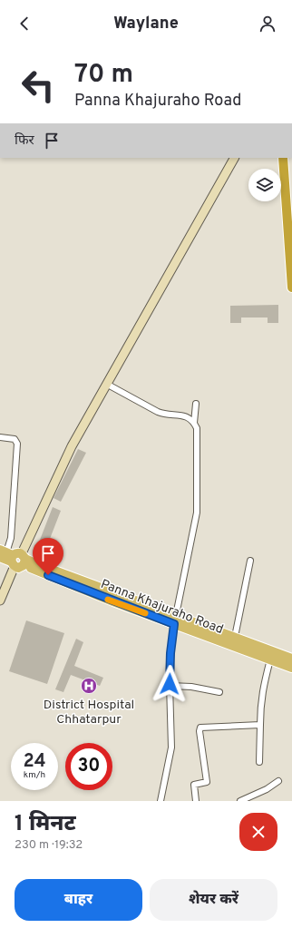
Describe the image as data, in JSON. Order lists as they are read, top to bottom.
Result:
{
  "streets": {
    "main road": ["Panna Khajuraho Road"]
  },
  "places": {
    "hospital": ["District Hospital Chhatarpur"]
  },
  "page": {
    "header": "Waylane",
    "turn": ["70 m", "Panna Khajuraho Road"],
    "then": "फिर",
    "speed": "24 km/h",
    "limit": "30",
    "heading": ["1 मिनट", "230 m · 19:32"],
    "buttons": ["बाहर", "शेयर करें"]
  }
}
